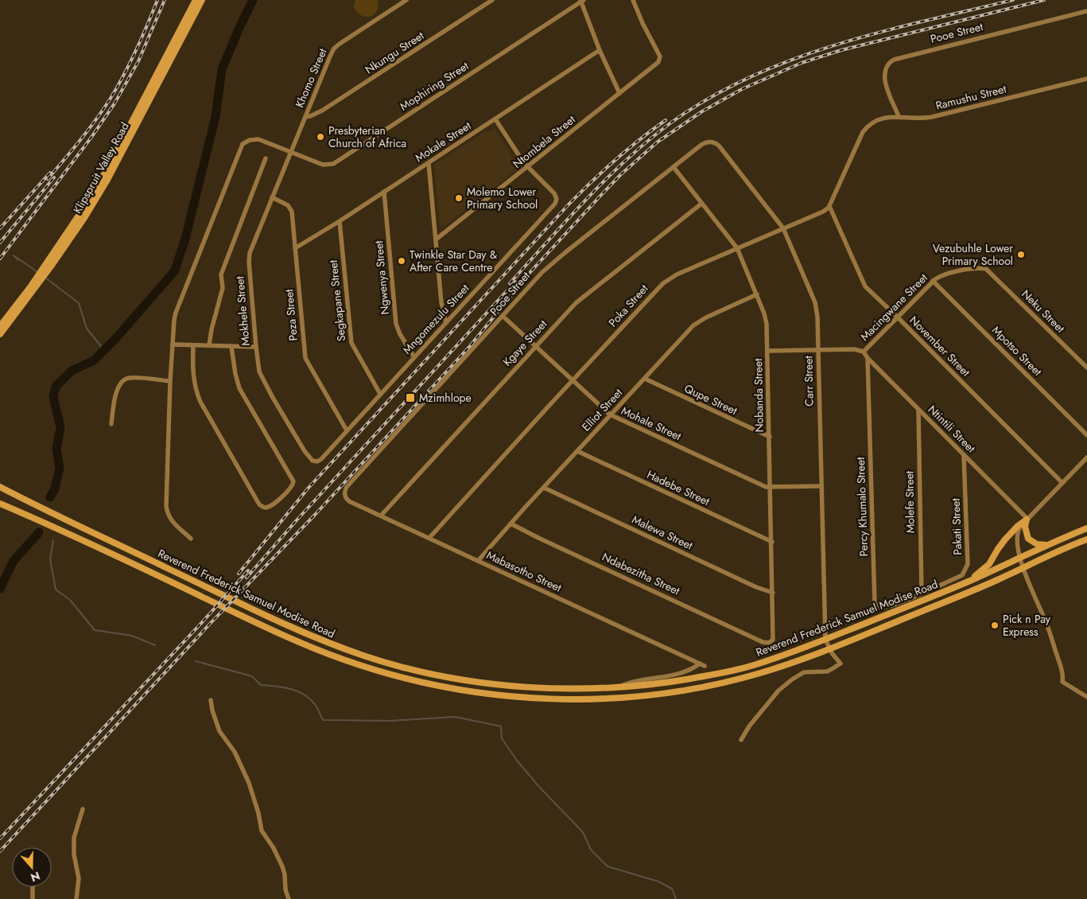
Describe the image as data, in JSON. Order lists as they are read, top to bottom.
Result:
{
  "streets": {
    "main road": ["Klipspruit Valley Road", "Reverend Frederick Samuel Modise Road"],
    "street": [
      "Pooe Street",
      "Nkungu Street",
      "Khomo Street",
      "Mophiring Street",
      "Ramushu Street",
      "Mokale Street",
      "Ntombela Street",
      "Ngwenya Street",
      "Segkapane Street",
      "Poka Street",
      "Macingwane Street",
      "Mokhele Street",
      "Neku Street",
      "Peza Street",
      "Mngomezulu Street",
      "Kgaye Street",
      "November Street",
      "Mpotso Street",
      "Carr Street",
      "Nobanda Street",
      "Qupe Street",
      "Elliot Street",
      "Mohale Street",
      "Ntintili Street",
      "Hadebe Street",
      "Molefe Street",
      "Percy Khumalo Street",
      "Pakati Street",
      "Malewa Street",
      "Mabasotho Street",
      "Ndabezitha Street"
    ]
  },
  "crossings": [
    ["Pooe Street", "Ramushu Street"],
    ["Pooe Street", "Carr Street"],
    ["Pooe Street", "Nobanda Street"],
    ["Pooe Street", "Mohale Street"],
    ["Pooe Street", "Mabasotho Street"],
    ["Nkungu Street", "Khomo Street"],
    ["Khomo Street", "Mophiring Street"],
    ["Khomo Street", "Mokhele Street"],
    ["Mophiring Street", "Mokhele Street"],
    ["Ramushu Street", "Poka Street"],
    ["Ramushu Street", "November Street"],
    ["Mokale Street", "Ngwenya Street"],
    ["Mokale Street", "Segkapane Street"],
    ["Mokale Street", "Peza Street"],
    ["Ntombela Street", "Mngomezulu Street"],
    ["Ngwenya Street", "Mngomezulu Street"],
    ["Segkapane Street", "Mngomezulu Street"],
    ["Poka Street", "November Street"],
    ["Poka Street", "Carr Street"],
    ["Poka Street", "Nobanda Street"],
    ["Poka Street", "Mohale Street"],
    ["Poka Street", "Mabasotho Street"],
    ["Macingwane Street", "Neku Street"],
    ["Macingwane Street", "November Street"],
    ["Macingwane Street", "Mpotso Street"],
    ["Macingwane Street", "Carr Street"],
    ["Macingwane Street", "Nobanda Street"],
    ["Macingwane Street", "Ntintili Street"],
    ["Mokhele Street", "Peza Street"],
    ["Mokhele Street", "Mngomezulu Street"],
    ["Peza Street", "Mngomezulu Street"],
    ["Kgaye Street", "Nobanda Street"],
    ["Kgaye Street", "Mohale Street"],
    ["Kgaye Street", "Mabasotho Street"],
    ["Carr Street", "Mohale Street"],
    ["Carr Street", "Reverend Frederick Samuel Modise Road"],
    ["Nobanda Street", "Qupe Street"],
    ["Nobanda Street", "Elliot Street"],
    ["Nobanda Street", "Mohale Street"],
    ["Nobanda Street", "Hadebe Street"],
    ["Nobanda Street", "Malewa Street"],
    ["Nobanda Street", "Ndabezitha Street"],
    ["Qupe Street", "Elliot Street"],
    ["Elliot Street", "Mohale Street"],
    ["Elliot Street", "Hadebe Street"],
    ["Elliot Street", "Malewa Street"],
    ["Elliot Street", "Mabasotho Street"],
    ["Elliot Street", "Ndabezitha Street"],
    ["Ntintili Street", "Molefe Street"],
    ["Ntintili Street", "Percy Khumalo Street"],
    ["Ntintili Street", "Pakati Street"],
    ["Molefe Street", "Percy Khumalo Street"],
    ["Molefe Street", "Pakati Street"],
    ["Percy Khumalo Street", "Pakati Street"],
    ["Mabasotho Street", "Reverend Frederick Samuel Modise Road"]
  ],
  "places": {
    "other": [
      "Presbyterian Church of Africa",
      "Molemo Lower Primary School",
      "Vezubuhle Lower Primary School",
      "Twinkle Star Day & After Care Centre",
      "Pick n Pay Express"
    ],
    "transit": ["Mzimhlope"]
  },
  "north": "bottom"
}
